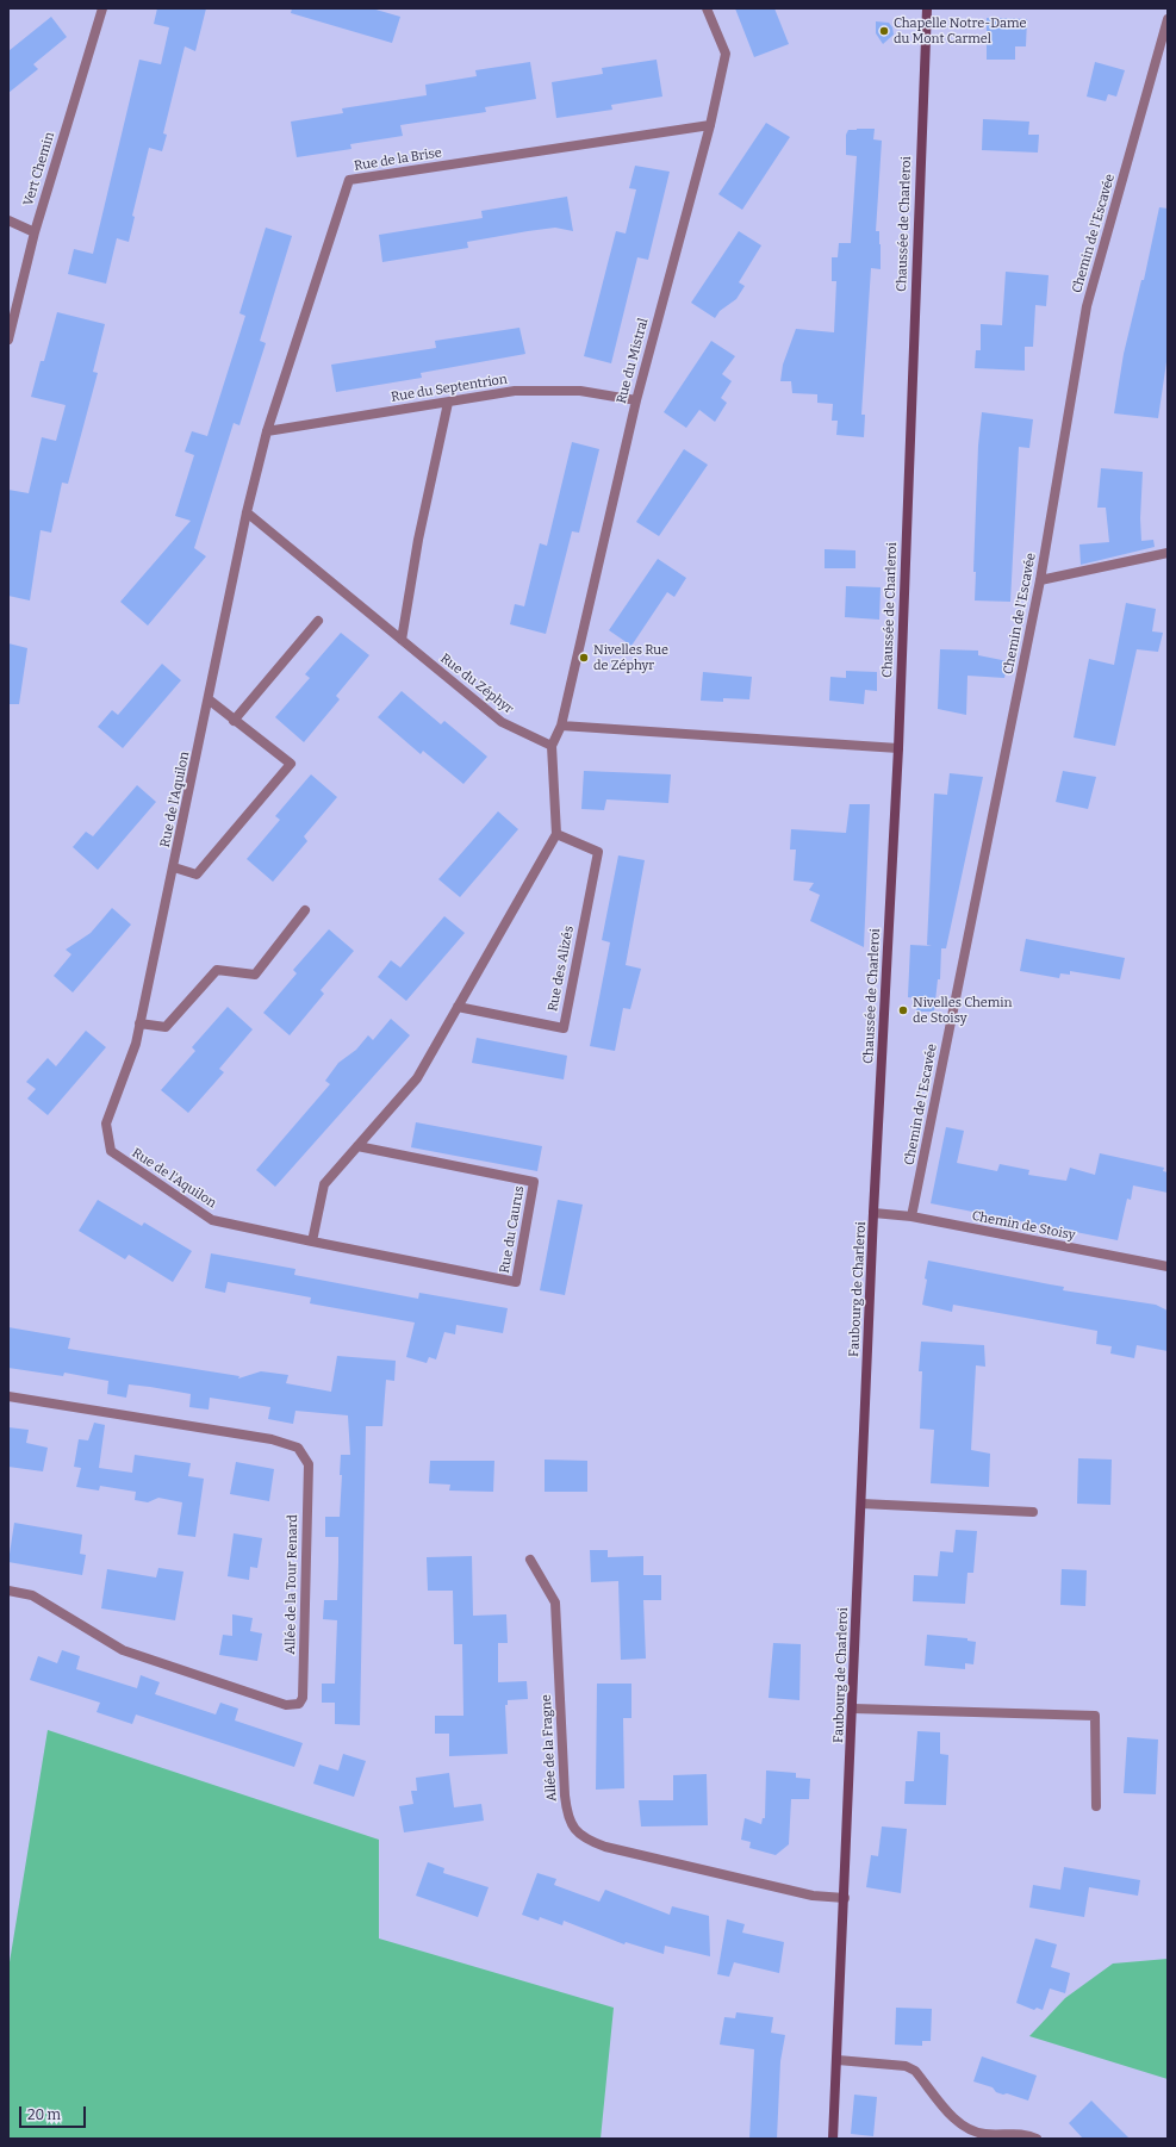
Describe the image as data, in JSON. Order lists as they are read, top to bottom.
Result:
{
  "streets": {
    "main road": ["Chaussée de Charleroi", "Faubourg de Charleroi"],
    "street": [
      "Rue de la Brise",
      "Vert Chemin",
      "Chemin de l'Escavée",
      "Rue du Mistral",
      "Rue du Septentrion",
      "Rue du Zéphyr",
      "Rue de l'Aquilon",
      "Rue des Alizés",
      "Chemin de Stoisy",
      "Rue du Caurus",
      "Allée de la Tour Renard",
      "Allée de la Fragne"
    ]
  },
  "crossings": [
    ["Rue de la Brise", "Rue du Mistral"],
    ["Rue de la Brise", "Rue du Septentrion"],
    ["Rue de la Brise", "Rue du Zéphyr"],
    ["Rue de la Brise", "Rue de l'Aquilon"],
    ["Chaussée de Charleroi", "Chemin de Stoisy"],
    ["Chaussée de Charleroi", "Faubourg de Charleroi"],
    ["Chemin de l'Escavée", "Chemin de Stoisy"],
    ["Rue du Mistral", "Rue du Septentrion"],
    ["Rue du Zéphyr", "Rue de l'Aquilon"],
    ["Rue de l'Aquilon", "Rue du Caurus"],
    ["Chemin de Stoisy", "Faubourg de Charleroi"],
    ["Faubourg de Charleroi", "Allée de la Fragne"]
  ],
  "places": ["Chapelle Notre-Dame du Mont Carmel", "Nivelles Rue de Zéphyr", "Nivelles Chemin de Stoisy"],
  "scale_bar": "20 m"
}
